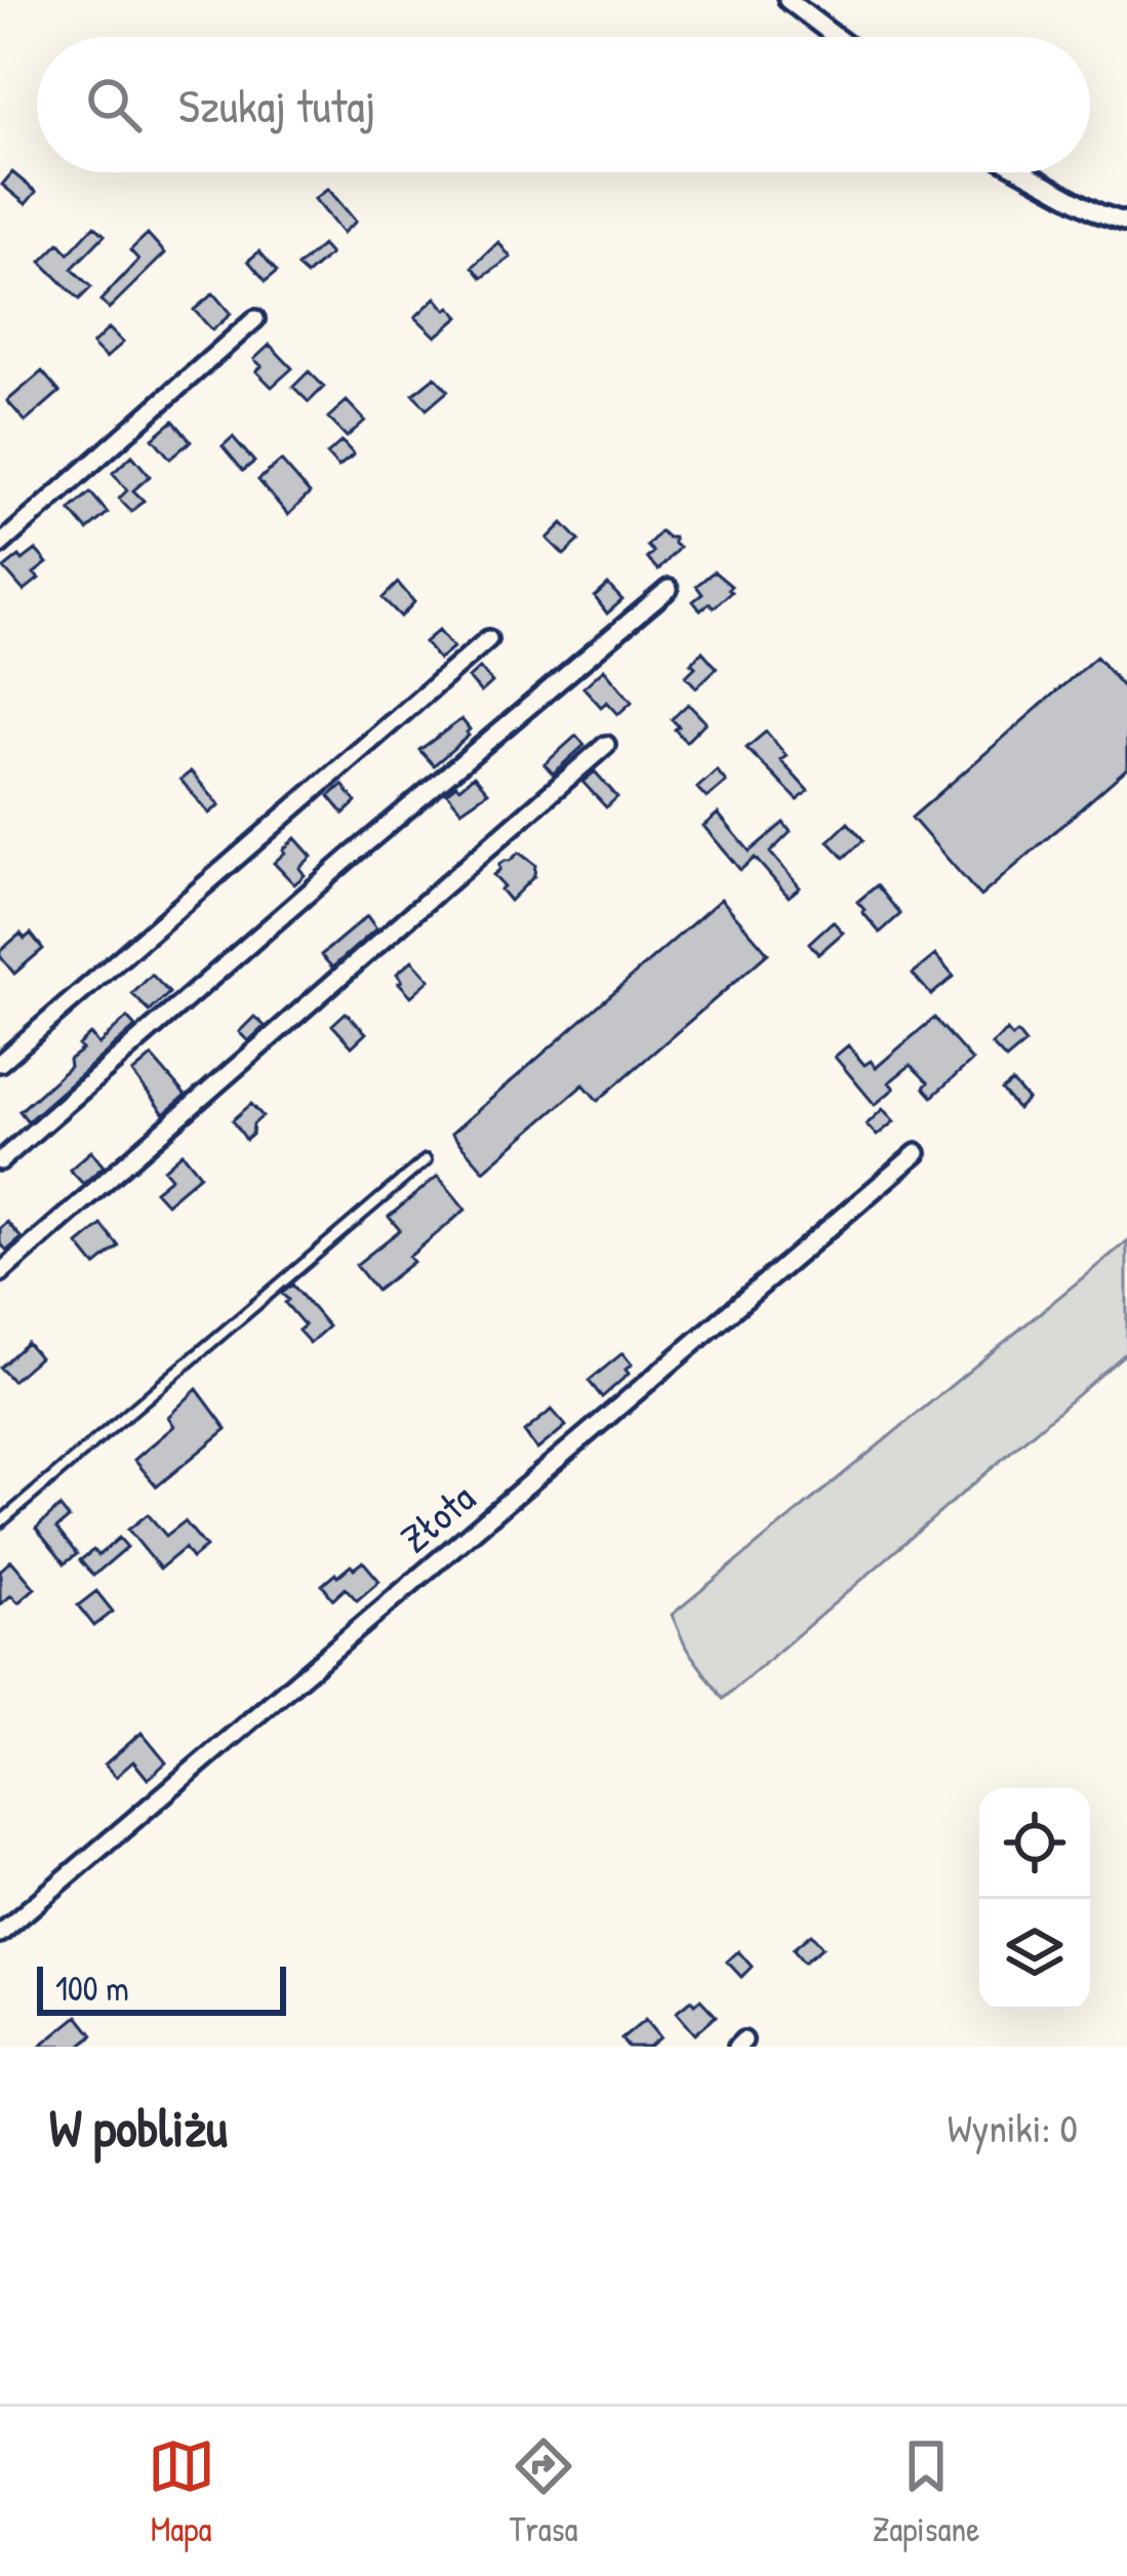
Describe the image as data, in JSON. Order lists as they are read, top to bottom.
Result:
{
  "streets": {
    "street": ["Złota"]
  },
  "scale_bar": "100 m",
  "page": {
    "search": "Szukaj tutaj",
    "scale": "100 m",
    "heading": ["W pobliżu", "Wyniki: 0"],
    "nav": ["Mapa", "Trasa", "Zapisane"]
  }
}
